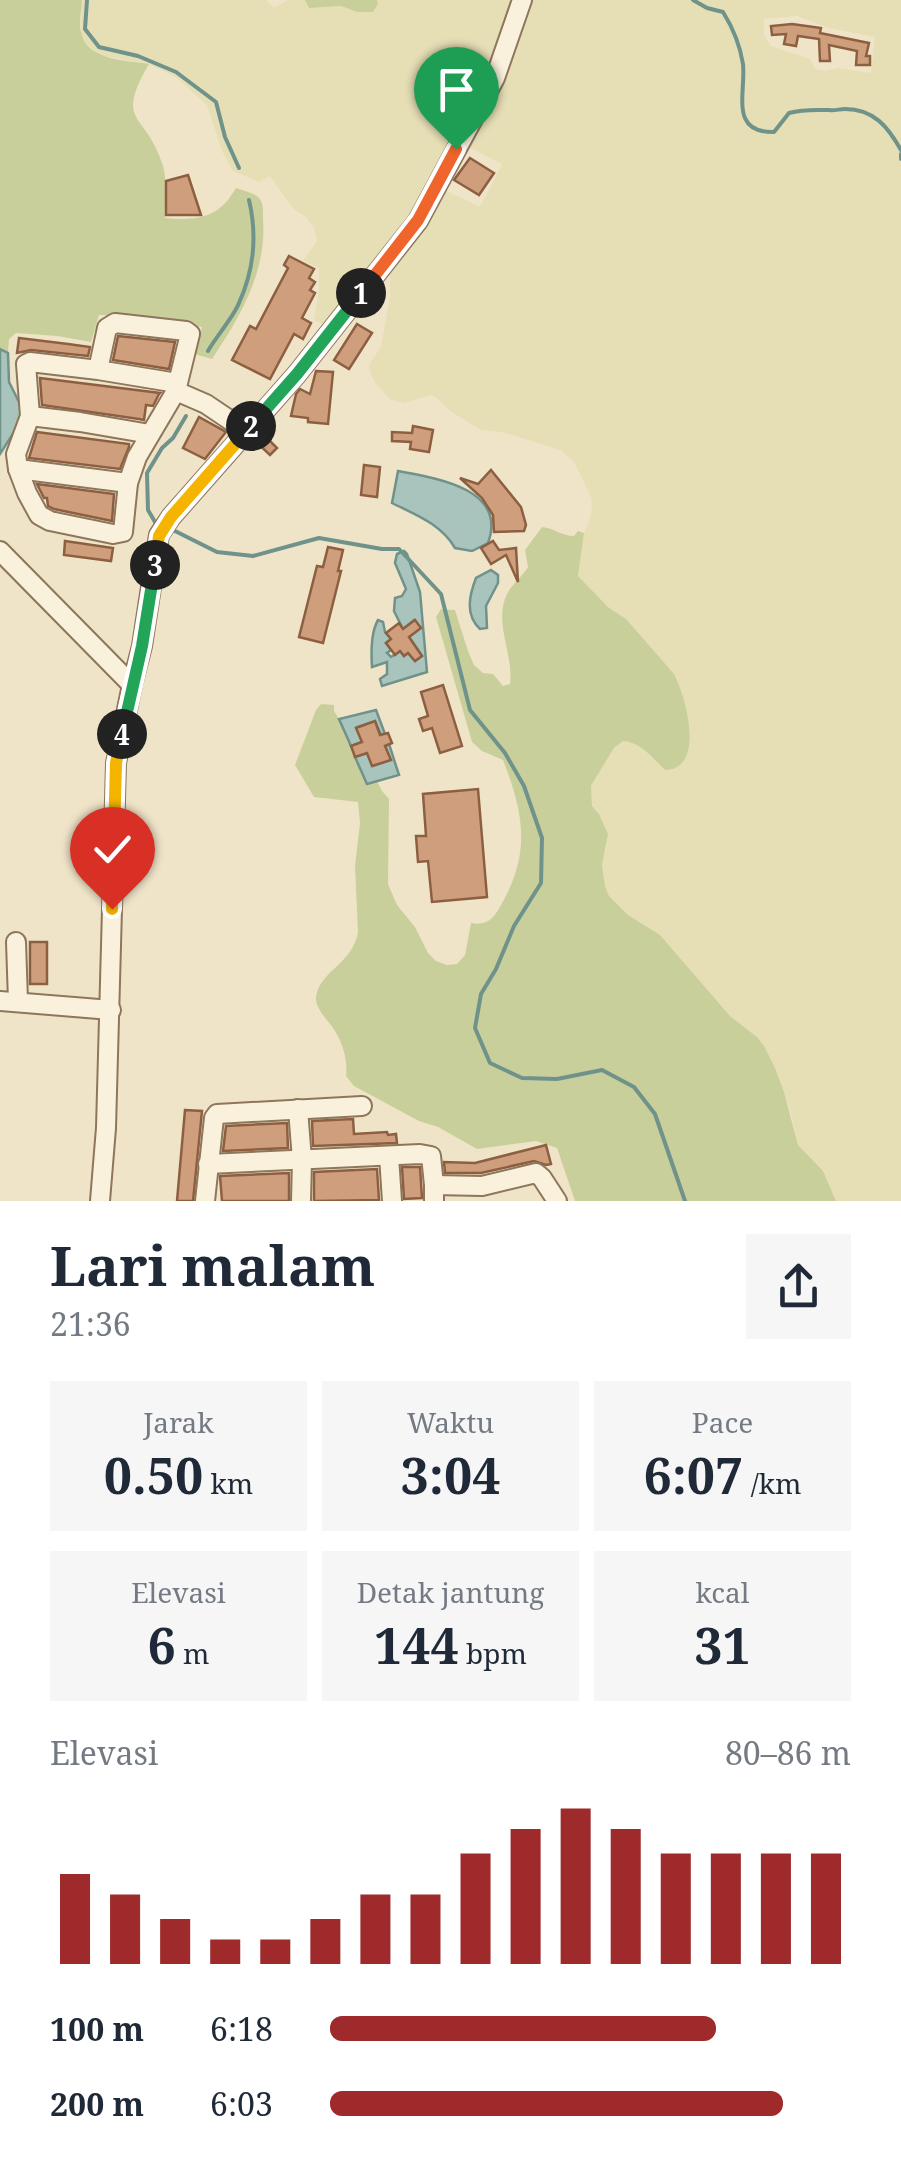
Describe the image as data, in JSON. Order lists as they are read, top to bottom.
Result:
{
  "page": {
    "pins": [
      "1",
      "2",
      "3",
      "4"
    ],
    "heading": ["Lari malam", "21:36"],
    "stats": [
      ["Jarak", "0.50 km"],
      ["Waktu", "3:04"],
      ["Pace", "6:07 /km"],
      ["Elevasi", "6 m"],
      ["Detak jantung", "144 bpm"],
      ["kcal", "31"]
    ],
    "chart": ["Elevasi", "80–86 m"],
    "list": [
      {
        "name": "100 m",
        "note": "6:18"
      },
      {
        "name": "200 m",
        "note": "6:03"
      }
    ]
  }
}
